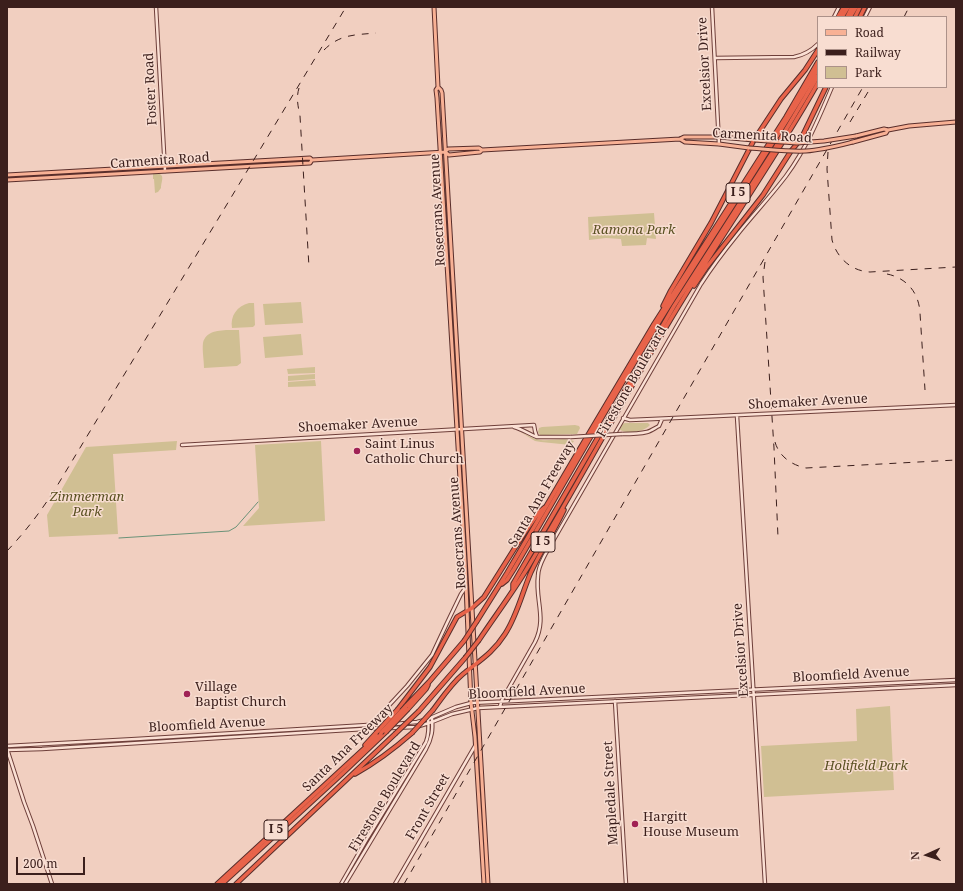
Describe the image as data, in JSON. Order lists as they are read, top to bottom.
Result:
{
  "streets": {
    "highway": ["I 5", "Santa Ana Freeway"],
    "main road": ["Carmenita Road", "Rosecrans Avenue"],
    "street": [
      "Excelsior Drive",
      "Foster Road",
      "Firestone Boulevard",
      "Shoemaker Avenue",
      "Bloomfield Avenue",
      "Mapledale Street",
      "Front Street"
    ]
  },
  "crossings": [
    ["Excelsior Drive", "Carmenita Road"],
    ["Excelsior Drive", "Shoemaker Avenue"],
    ["Excelsior Drive", "Bloomfield Avenue"],
    ["Foster Road", "Carmenita Road"],
    ["Carmenita Road", "Rosecrans Avenue"],
    ["Rosecrans Avenue", "Shoemaker Avenue"],
    ["Rosecrans Avenue", "Bloomfield Avenue"],
    ["Rosecrans Avenue", "Front Street"],
    ["Firestone Boulevard", "Shoemaker Avenue"],
    ["Firestone Boulevard", "Bloomfield Avenue"],
    ["Bloomfield Avenue", "Mapledale Street"]
  ],
  "parks": ["Ramona Park", "Zimmerman Park", "Holifield Park"],
  "places": ["Saint Linus Catholic Church", "Village Baptist Church", "Hargitt House Museum"],
  "legend": ["Road", "Railway", "Park"],
  "scale_bar": "200 m",
  "north": "left"
}
